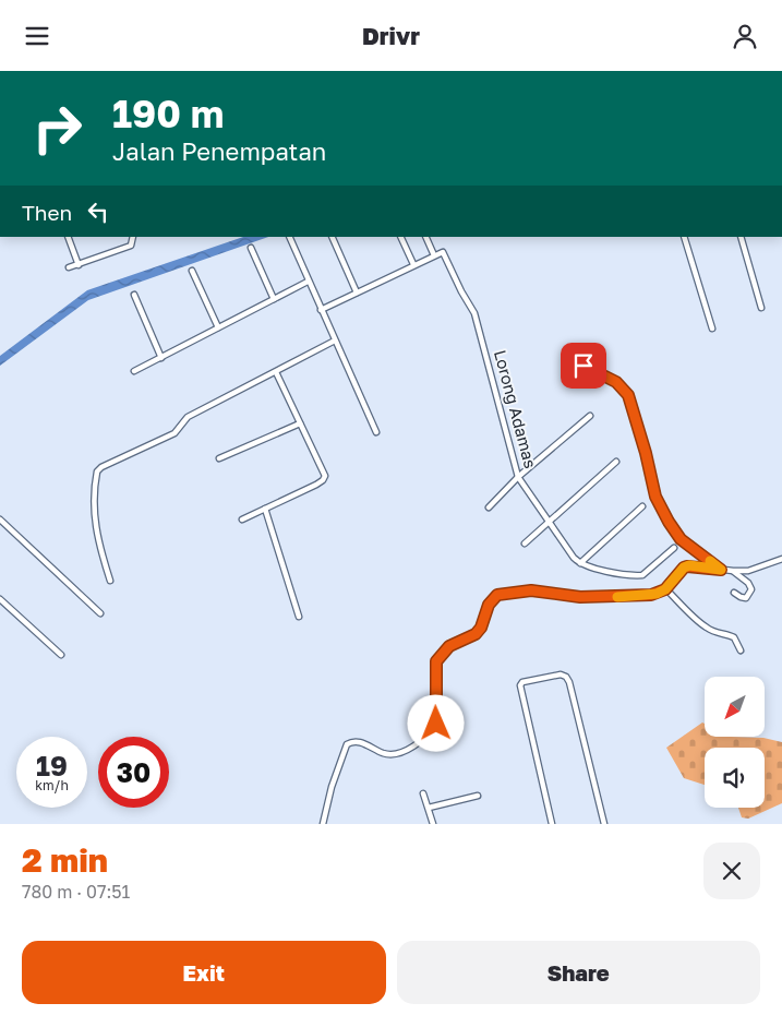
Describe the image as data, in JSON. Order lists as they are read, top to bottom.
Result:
{
  "streets": {
    "street": ["Lorong Adamas"]
  },
  "north": "bottom left",
  "page": {
    "header": "Drivr",
    "turn": ["190 m", "Jalan Penempatan"],
    "then": "Then",
    "speed": "19 km/h",
    "limit": "30",
    "heading": ["2 min", "780 m · 07:51"],
    "buttons": ["Exit", "Share"]
  }
}
